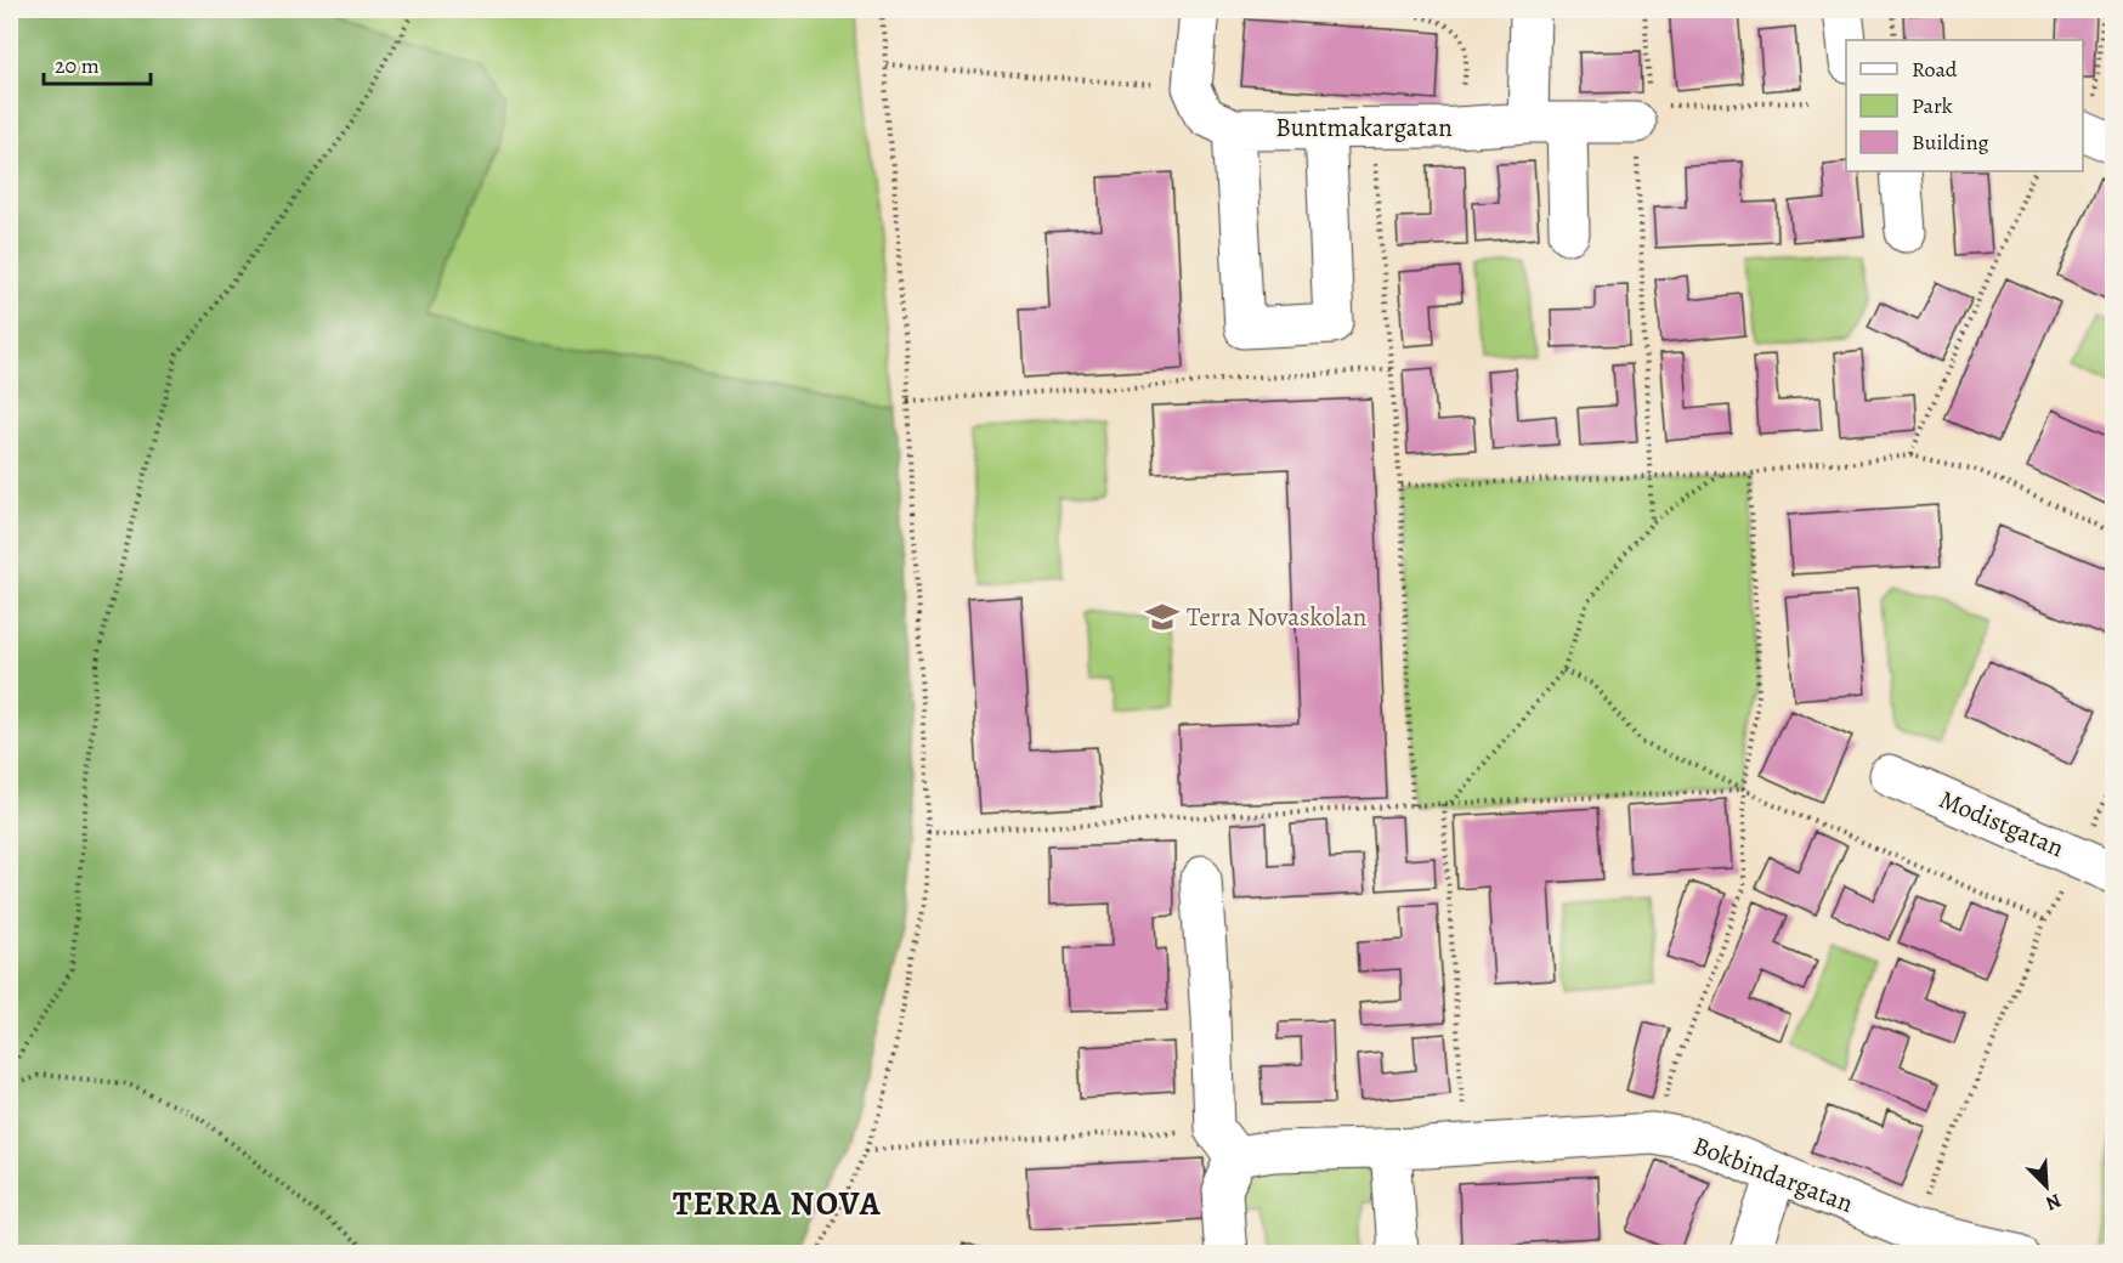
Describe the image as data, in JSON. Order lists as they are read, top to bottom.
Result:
{
  "streets": {
    "street": ["Buntmakargatan", "Modistgatan", "Bokbindargatan"]
  },
  "districts": ["TERRA NOVA"],
  "places": {
    "school or university": ["Terra Novaskolan"]
  },
  "legend": ["Road", "Park", "Building"],
  "scale_bar": "20 m",
  "north": "bottom right"
}
